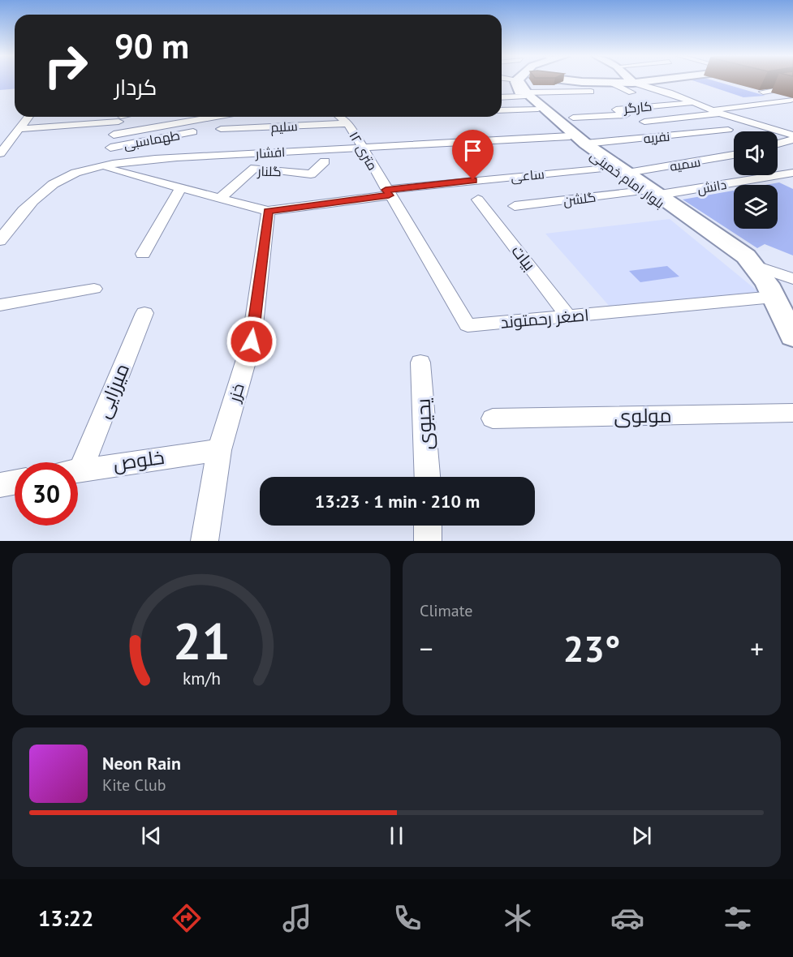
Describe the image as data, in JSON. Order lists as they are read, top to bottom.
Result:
{
  "streets": {
    "street": [
      "کارگر",
      "سلیم",
      "نفریه",
      "طهماسبی",
      "۱۲ متری",
      "افشار",
      "سمیه",
      "گلنار",
      "ساعی",
      "بلوار امام خمینی",
      "دانش",
      "گلشن",
      "بیات",
      "اصغر رحمتوند",
      "میرزایی",
      "خزر",
      "مولوی",
      "یحیوی",
      "خلوص"
    ]
  },
  "crossings": [
    ["سلیم", "۱۲ متری"],
    ["نفریه", "افشار"],
    ["نفریه", "بلوار امام خمینی"],
    ["۱۲ متری", "افشار"],
    ["۱۲ متری", "ساعی"],
    ["۱۲ متری", "اصغر رحمتوند"],
    ["افشار", "بلوار امام خمینی"],
    ["سمیه", "ساعی"],
    ["سمیه", "بلوار امام خمینی"],
    ["ساعی", "بلوار امام خمینی"],
    ["ساعی", "اصغر رحمتوند"],
    ["ساعی", "خزر"],
    ["بلوار امام خمینی", "دانش"],
    ["بلوار امام خمینی", "گلشن"],
    ["بلوار امام خمینی", "اصغر رحمتوند"],
    ["دانش", "گلشن"],
    ["بیات", "اصغر رحمتوند"],
    ["خزر", "خلوص"]
  ],
  "page": {
    "turn": ["90 m", "کردار"],
    "limit": "30",
    "trip": "13:23 · 1 min · 210 m",
    "tile": "Climate",
    "heat": ["−", "23°", "+"],
    "song": ["Neon Rain", "Kite Club"],
    "tabs": "13:22",
    "gauge": ["21", "km/h"]
  }
}
